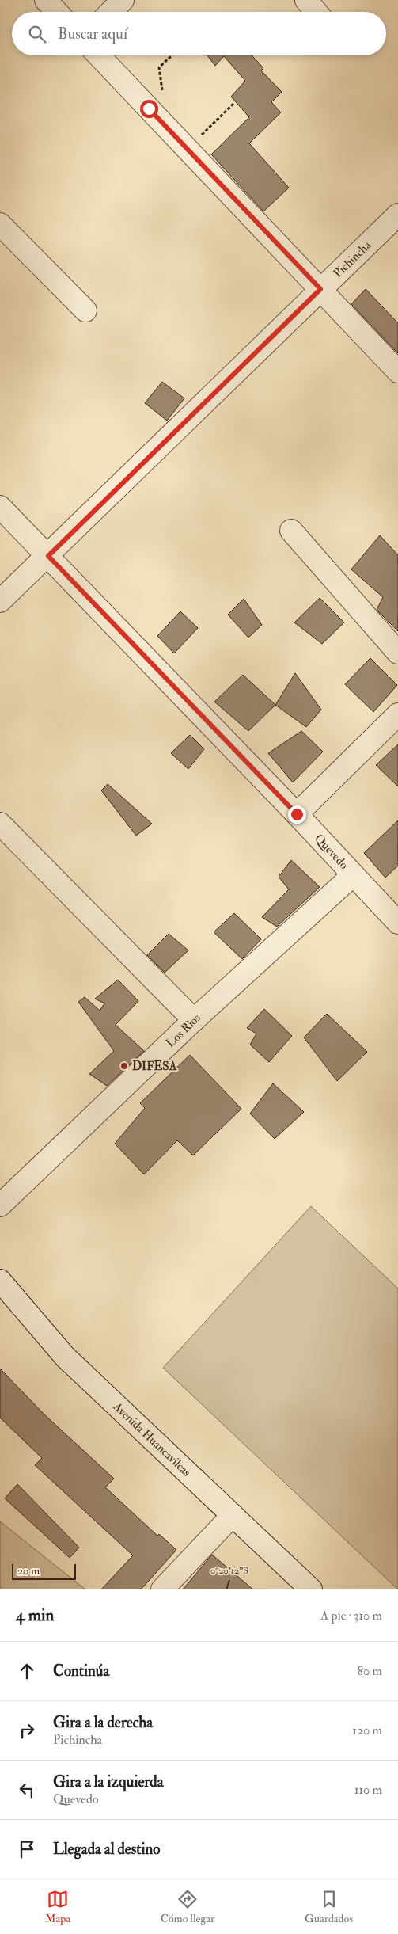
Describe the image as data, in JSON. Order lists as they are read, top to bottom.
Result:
{
  "streets": {
    "street": [
      "Pichincha",
      "Quevedo",
      "Los Rìos",
      "Avenida Huancavilcas"
    ]
  },
  "crossings": [
    ["Pichincha", "Quevedo"],
    ["Quevedo", "Los Rìos"]
  ],
  "places": ["DIFESA"],
  "scale_bar": "20 m",
  "page": {
    "search": "Buscar aquí",
    "scale": "20 m",
    "heading": ["4 min", "A pie · 310 m"],
    "list": [
      ["Continúa", "80 m"],
      ["Gira a la derecha", "Pichincha", "120 m"],
      ["Gira a la izquierda", "Quevedo", "110 m"],
      "Llegada al destino"
    ],
    "nav": ["Mapa", "Cómo llegar", "Guardados"]
  },
  "coordinates": ["0°20'12\"S"]
}
